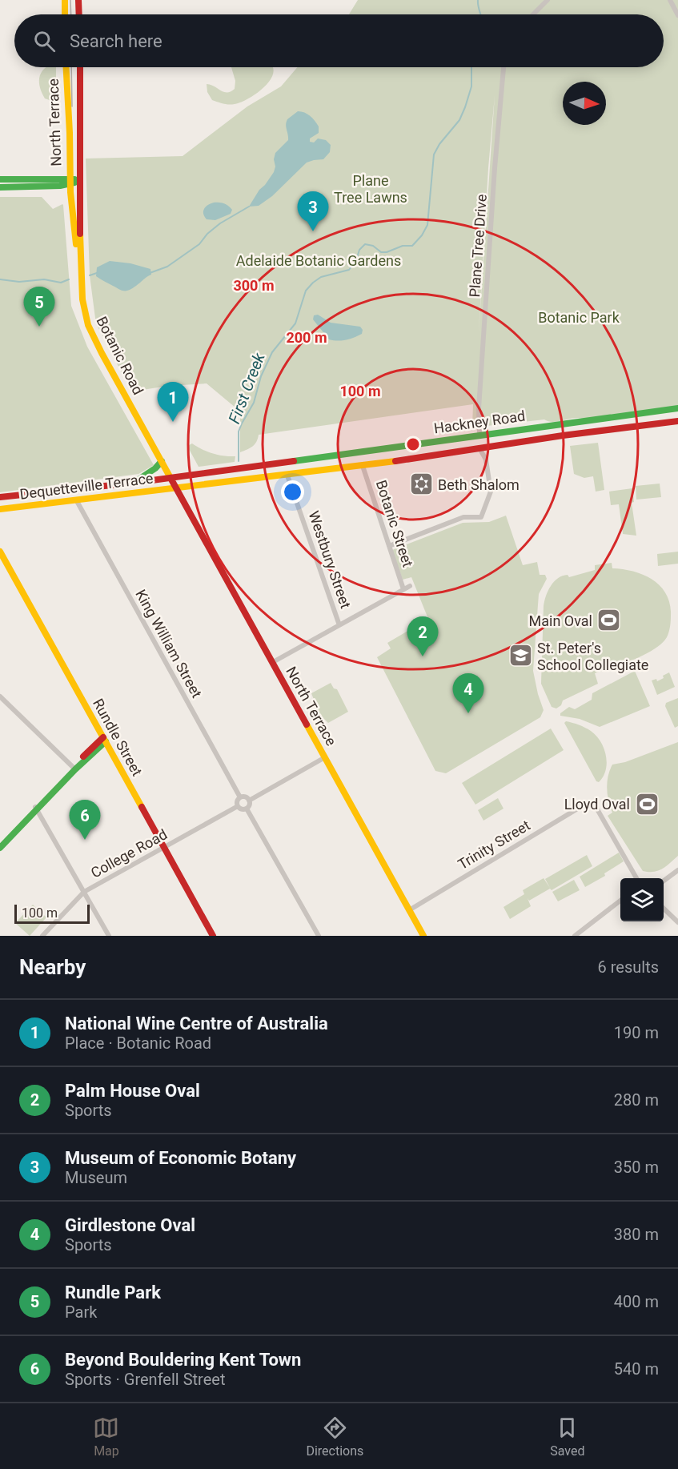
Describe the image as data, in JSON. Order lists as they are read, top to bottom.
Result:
{
  "streets": {
    "main road": [
      "North Terrace",
      "Botanic Road",
      "Hackney Road",
      "Dequetteville Terrace",
      "Rundle Street"
    ],
    "street": [
      "Plane Tree Drive",
      "Botanic Street",
      "Westbury Street",
      "King William Street",
      "Trinity Street",
      "College Road"
    ]
  },
  "crossings": [
    ["North Terrace", "Botanic Road"],
    ["North Terrace", "Hackney Road"],
    ["North Terrace", "Dequetteville Terrace"],
    ["North Terrace", "Trinity Street"],
    ["Plane Tree Drive", "Hackney Road"],
    ["Botanic Road", "Hackney Road"],
    ["Botanic Road", "Dequetteville Terrace"],
    ["Hackney Road", "Dequetteville Terrace"],
    ["Hackney Road", "Botanic Street"],
    ["Hackney Road", "Westbury Street"],
    ["Dequetteville Terrace", "King William Street"],
    ["King William Street", "College Road"],
    ["Rundle Street", "College Road"]
  ],
  "water": ["First Creek"],
  "parks": ["Plane Tree Lawns", "Adelaide Botanic Gardens", "Botanic Park"],
  "places": {
    "synagogue": ["Beth Shalom"],
    "sports": ["Main Oval", "Lloyd Oval"],
    "school or university": ["St. Peter's School Collegiate"]
  },
  "scale_bar": "100 m",
  "north": "right",
  "page": {
    "search": "Search here",
    "pins": [
      "3",
      "5",
      "1",
      "2",
      "4",
      "6"
    ],
    "scale": "100 m",
    "heading": ["Nearby", "6 results"],
    "list": [
      {
        "mark": "1",
        "name": "National Wine Centre of Australia",
        "note": "Place · Botanic Road",
        "value": "190 m"
      },
      {
        "mark": "2",
        "name": "Palm House Oval",
        "note": "Sports",
        "value": "280 m"
      },
      {
        "mark": "3",
        "name": "Museum of Economic Botany",
        "note": "Museum",
        "value": "350 m"
      },
      {
        "mark": "4",
        "name": "Girdlestone Oval",
        "note": "Sports",
        "value": "380 m"
      },
      {
        "mark": "5",
        "name": "Rundle Park",
        "note": "Park",
        "value": "400 m"
      },
      {
        "mark": "6",
        "name": "Beyond Bouldering Kent Town",
        "note": "Sports · Grenfell Street",
        "value": "540 m"
      }
    ],
    "nav": ["Map", "Directions", "Saved"]
  },
  "rings": ["300 m", "200 m", "100 m"]
}
